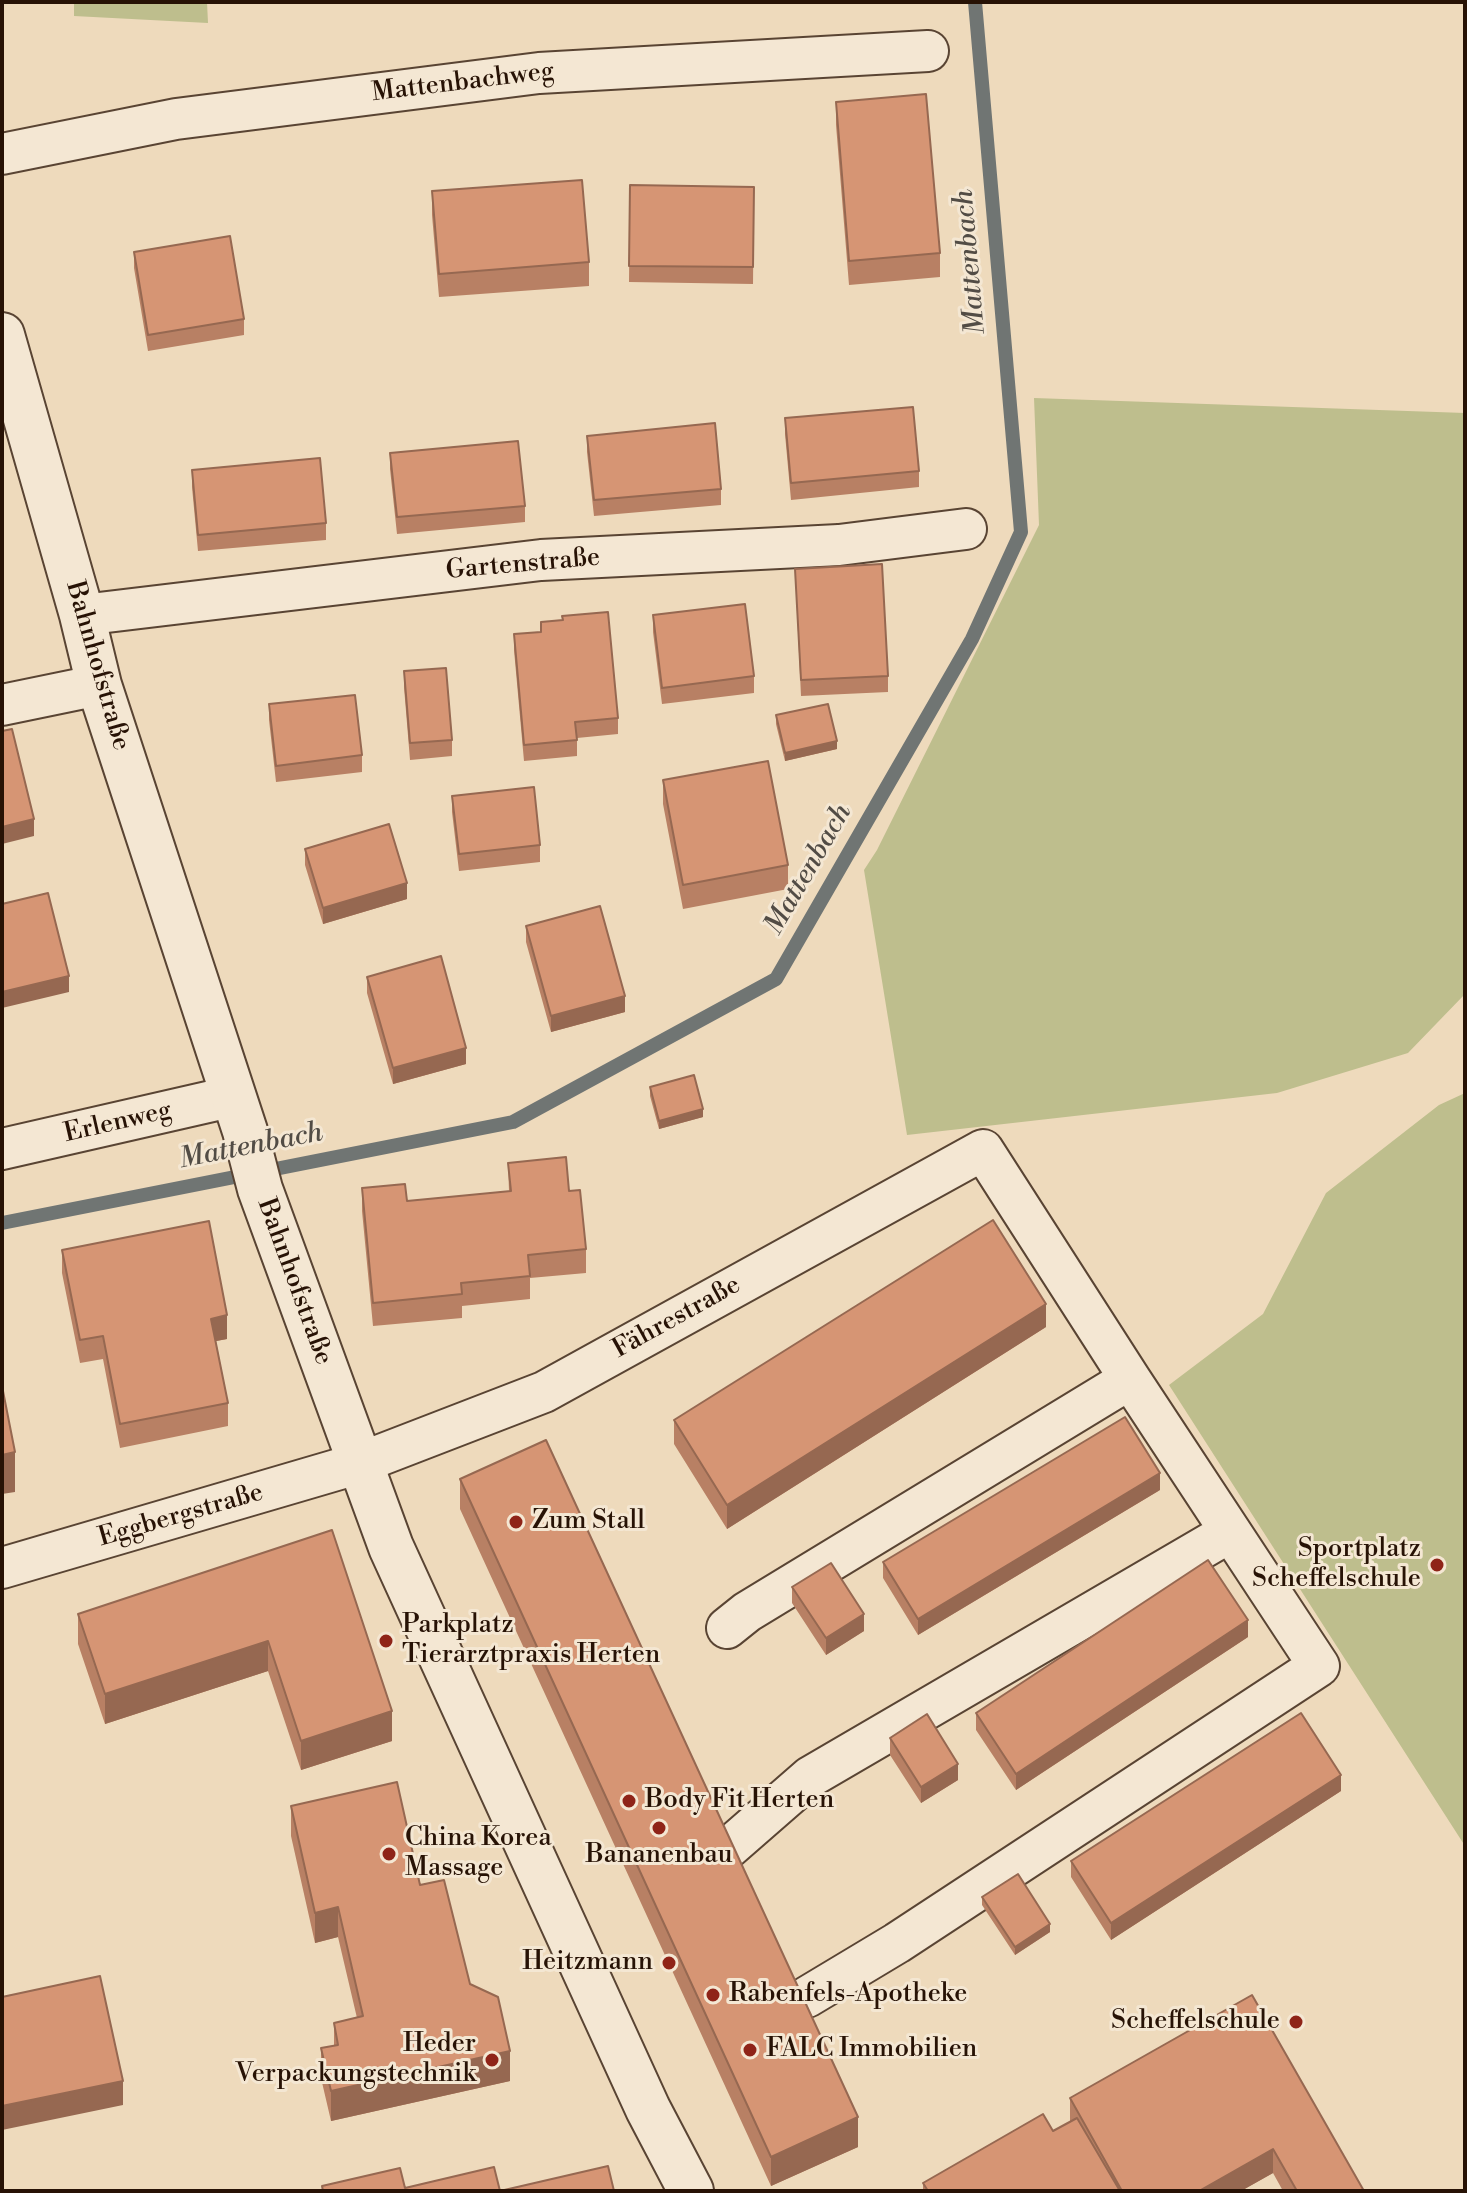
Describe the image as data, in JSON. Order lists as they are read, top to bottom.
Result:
{
  "streets": {
    "street": [
      "Mattenbachweg",
      "Gartenstraße",
      "Bahnhofstraße",
      "Erlenweg",
      "Fährestraße",
      "Eggbergstraße"
    ]
  },
  "crossings": [
    ["Gartenstraße", "Bahnhofstraße"],
    ["Bahnhofstraße", "Erlenweg"],
    ["Bahnhofstraße", "Fährestraße"],
    ["Bahnhofstraße", "Eggbergstraße"],
    ["Fährestraße", "Eggbergstraße"]
  ],
  "water": ["Mattenbach"],
  "places": [
    "Zum Stall",
    "Sportplatz Scheffelschule",
    "Parkplatz Tierarztpraxis Herten",
    "Body Fit Herten",
    "Bananenbau",
    "China Korea Massage",
    "Heitzmann",
    "Rabenfels-Apotheke",
    "Scheffelschule",
    "FALC Immobilien",
    "Heder Verpackungstechnik"
  ]
}
